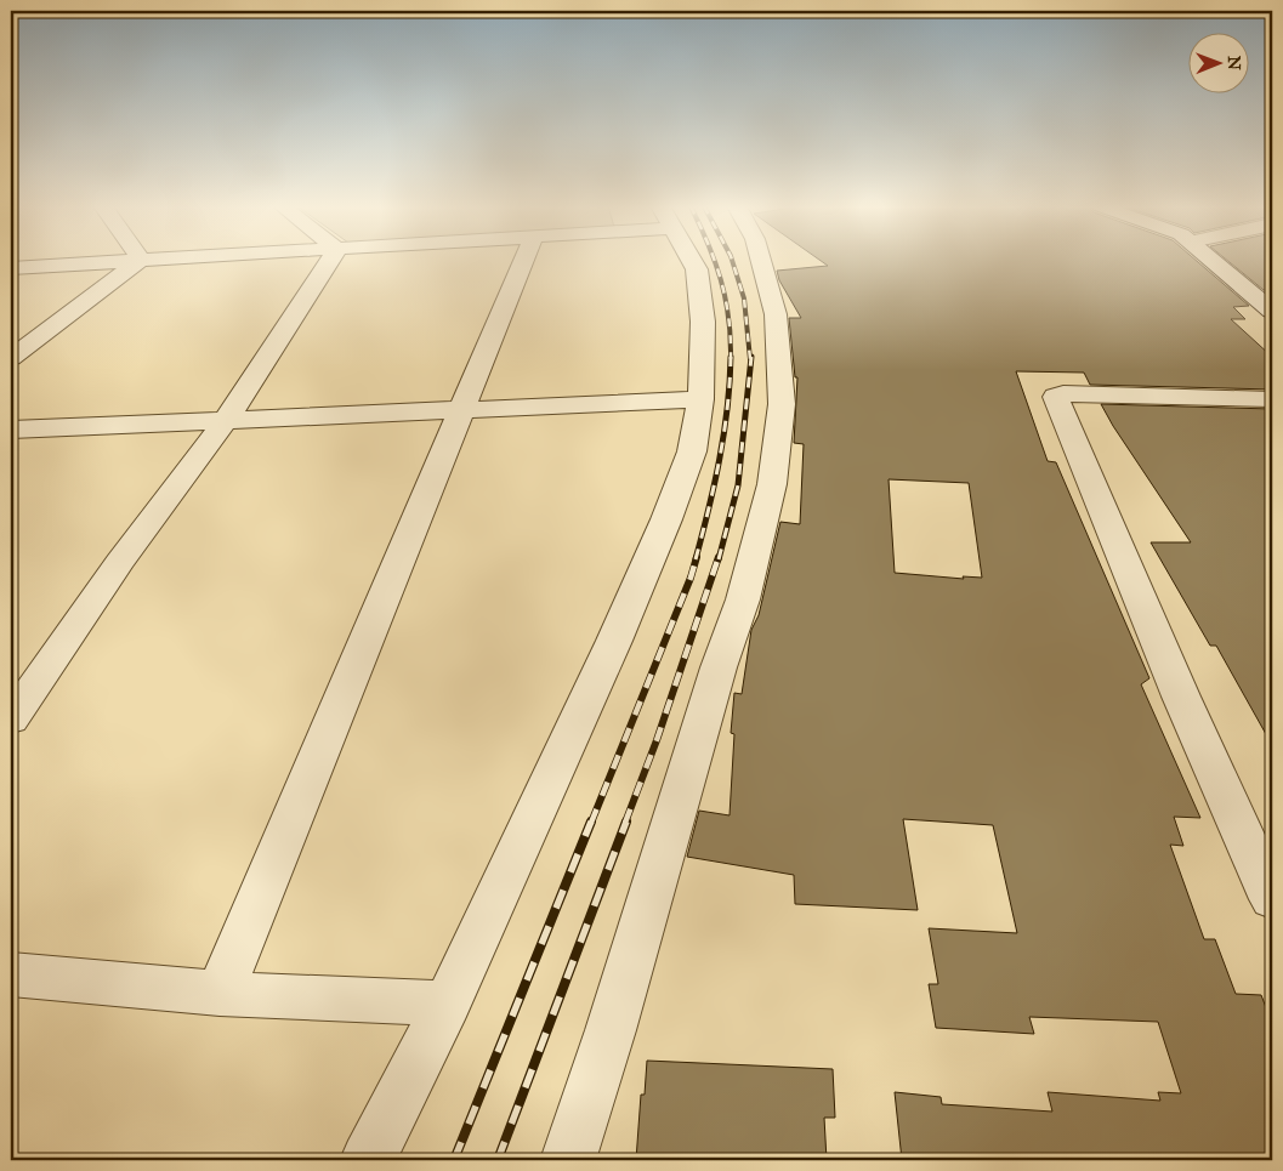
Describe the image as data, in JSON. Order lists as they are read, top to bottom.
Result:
{
  "north": "right"
}
